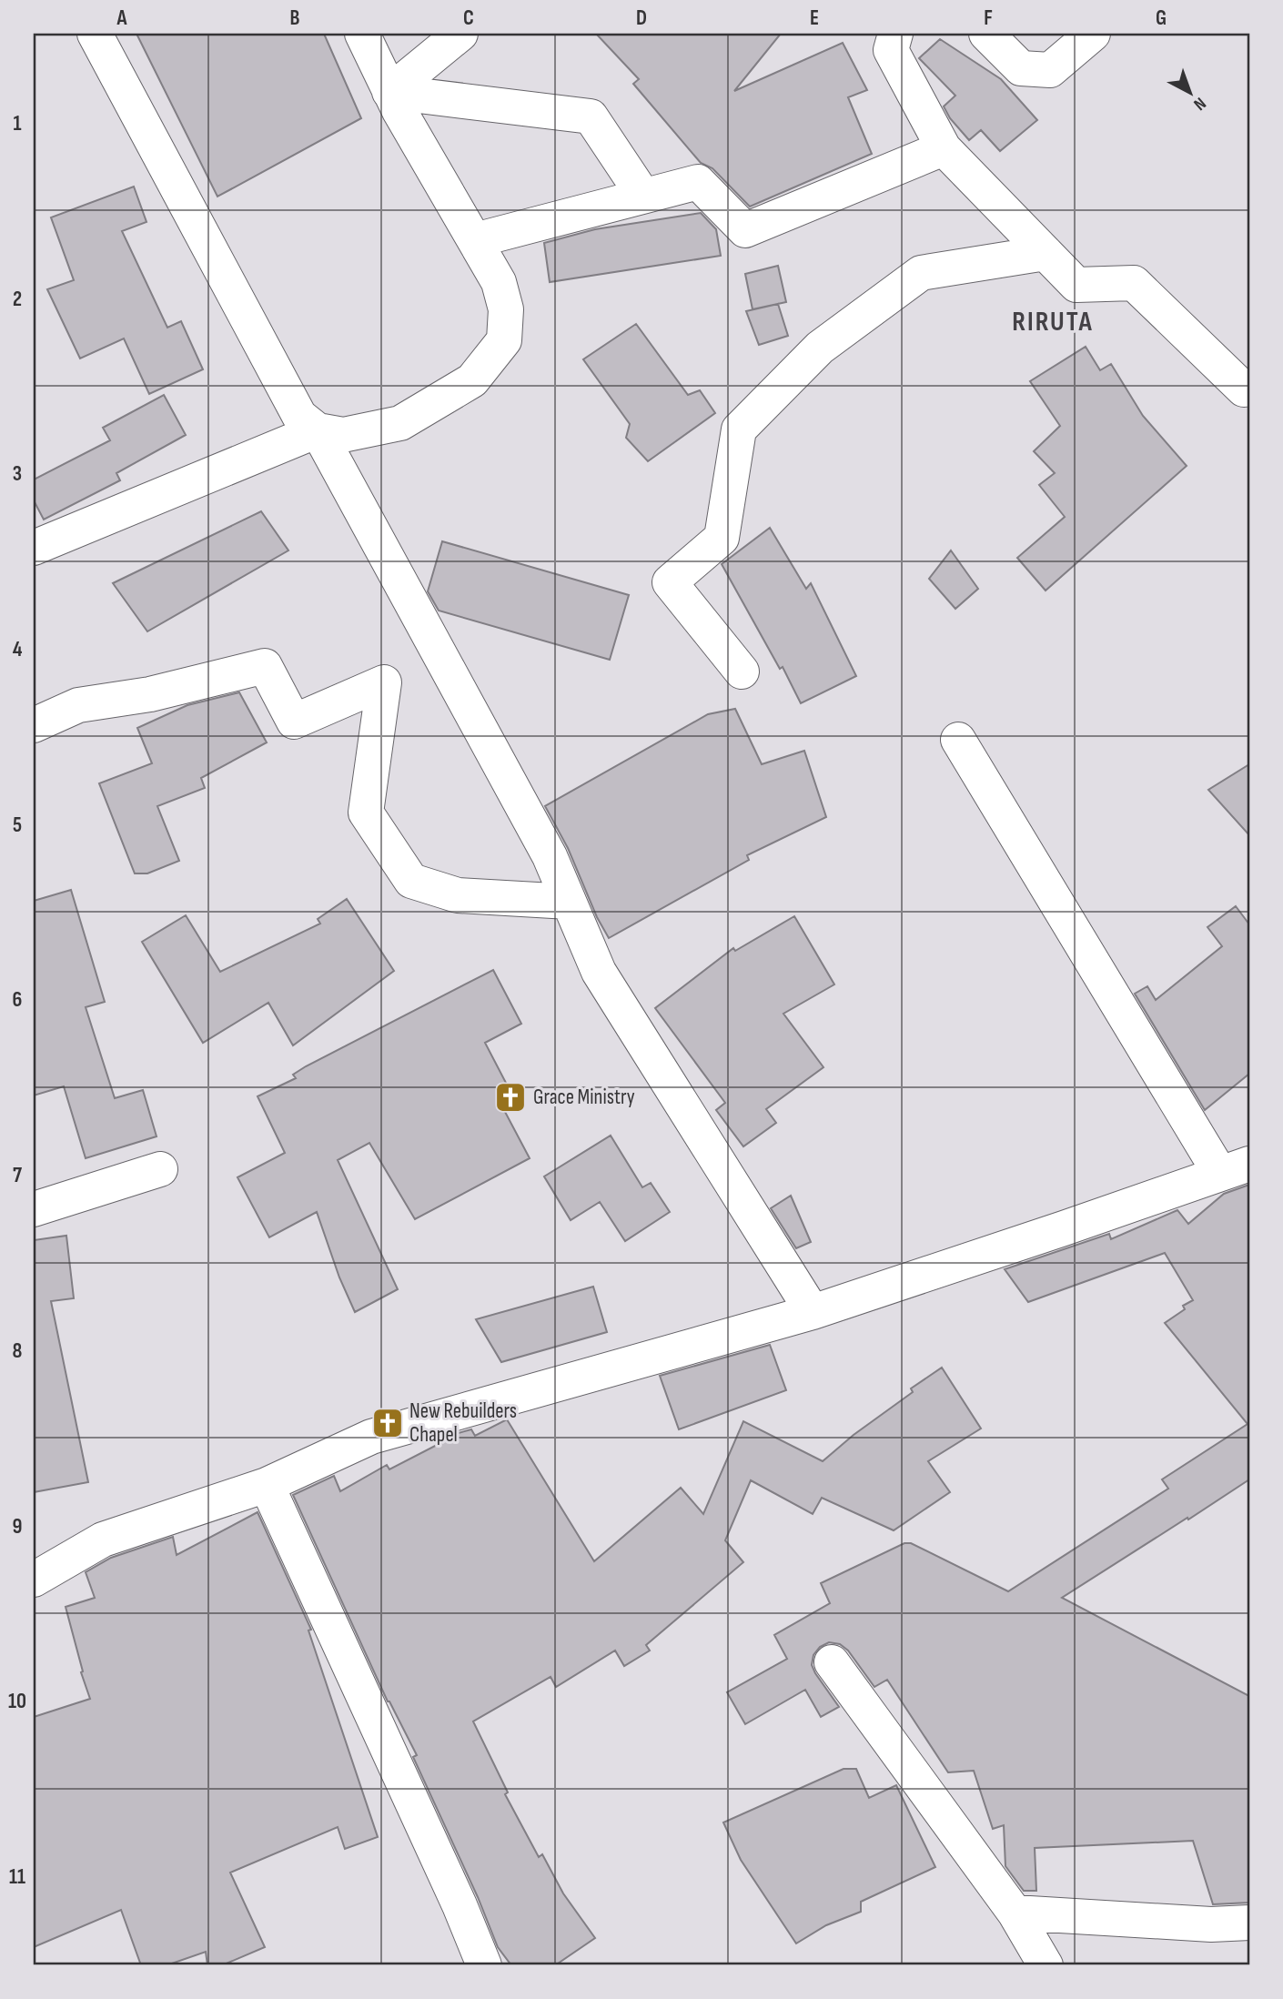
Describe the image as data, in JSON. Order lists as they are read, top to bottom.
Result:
{
  "districts": ["RIRUTA"],
  "places": {
    "church": ["Grace Ministry", "New Rebuilders Chapel"]
  },
  "north": "bottom right",
  "grid": {
    "columns": [
      "A",
      "B",
      "C",
      "D",
      "E",
      "F",
      "G"
    ],
    "rows": [
      "1",
      "2",
      "3",
      "4",
      "5",
      "6",
      "7",
      "8",
      "9",
      "10",
      "11"
    ]
  }
}
